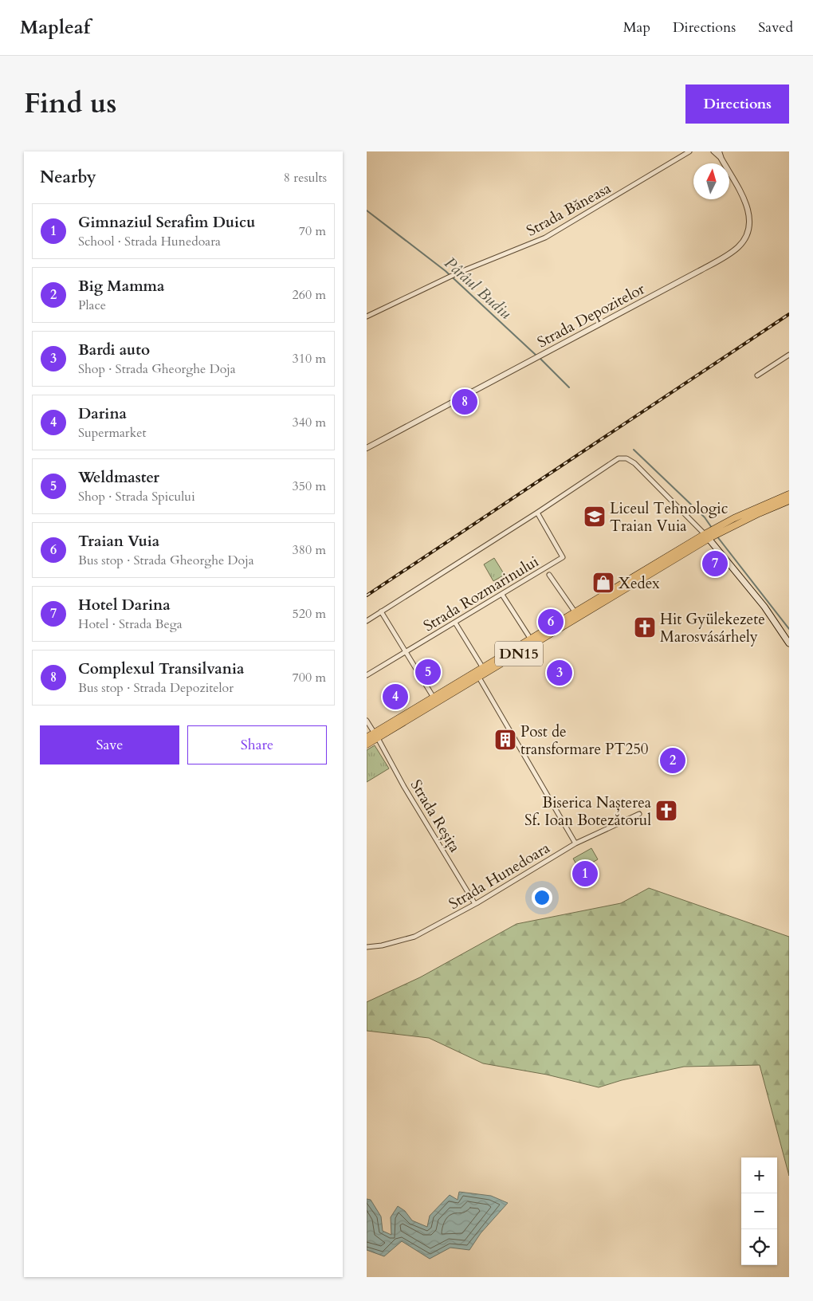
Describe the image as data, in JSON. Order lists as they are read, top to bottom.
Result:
{
  "streets": {
    "main road": ["DN15"],
    "street": [
      "Strada Băneasa",
      "Strada Depozitelor",
      "Strada Rozmarinului",
      "Strada Reșița",
      "Strada Hunedoara"
    ]
  },
  "crossings": [
    ["DN15", "Strada Reșița"],
    ["Strada Reșița", "Strada Hunedoara"]
  ],
  "water": ["Pârâul Budiu"],
  "places": {
    "school or university": ["Liceul Tehnologic Traian Vuia"],
    "shop": ["Xedex"],
    "church": ["Hit Gyülekezete Marosvásárhely", "Biserica Nașterea Sf. Ioan Botezătorul"],
    "building": ["Post de transformare PT250"]
  },
  "north": "top",
  "page": {
    "header": "Mapleaf",
    "nav": ["Map", "Directions", "Saved"],
    "title": "Find us",
    "buttons": [
      "Directions",
      ["Save", "Share"]
    ],
    "heading": ["Nearby", "8 results"],
    "list": [
      {
        "mark": "1",
        "name": "Gimnaziul Serafim Duicu",
        "note": "School · Strada Hunedoara",
        "value": "70 m"
      },
      {
        "mark": "2",
        "name": "Big Mamma",
        "note": "Place",
        "value": "260 m"
      },
      {
        "mark": "3",
        "name": "Bardi auto",
        "note": "Shop · Strada Gheorghe Doja",
        "value": "310 m"
      },
      {
        "mark": "4",
        "name": "Darina",
        "note": "Supermarket",
        "value": "340 m"
      },
      {
        "mark": "5",
        "name": "Weldmaster",
        "note": "Shop · Strada Spicului",
        "value": "350 m"
      },
      {
        "mark": "6",
        "name": "Traian Vuia",
        "note": "Bus stop · Strada Gheorghe Doja",
        "value": "380 m"
      },
      {
        "mark": "7",
        "name": "Hotel Darina",
        "note": "Hotel · Strada Bega",
        "value": "520 m"
      },
      {
        "mark": "8",
        "name": "Complexul Transilvania",
        "note": "Bus stop · Strada Depozitelor",
        "value": "700 m"
      }
    ],
    "pins": [
      "8",
      "7",
      "6",
      "5",
      "3",
      "4",
      "2",
      "1"
    ],
    "map_buttons": ["+", "−"]
  }
}
